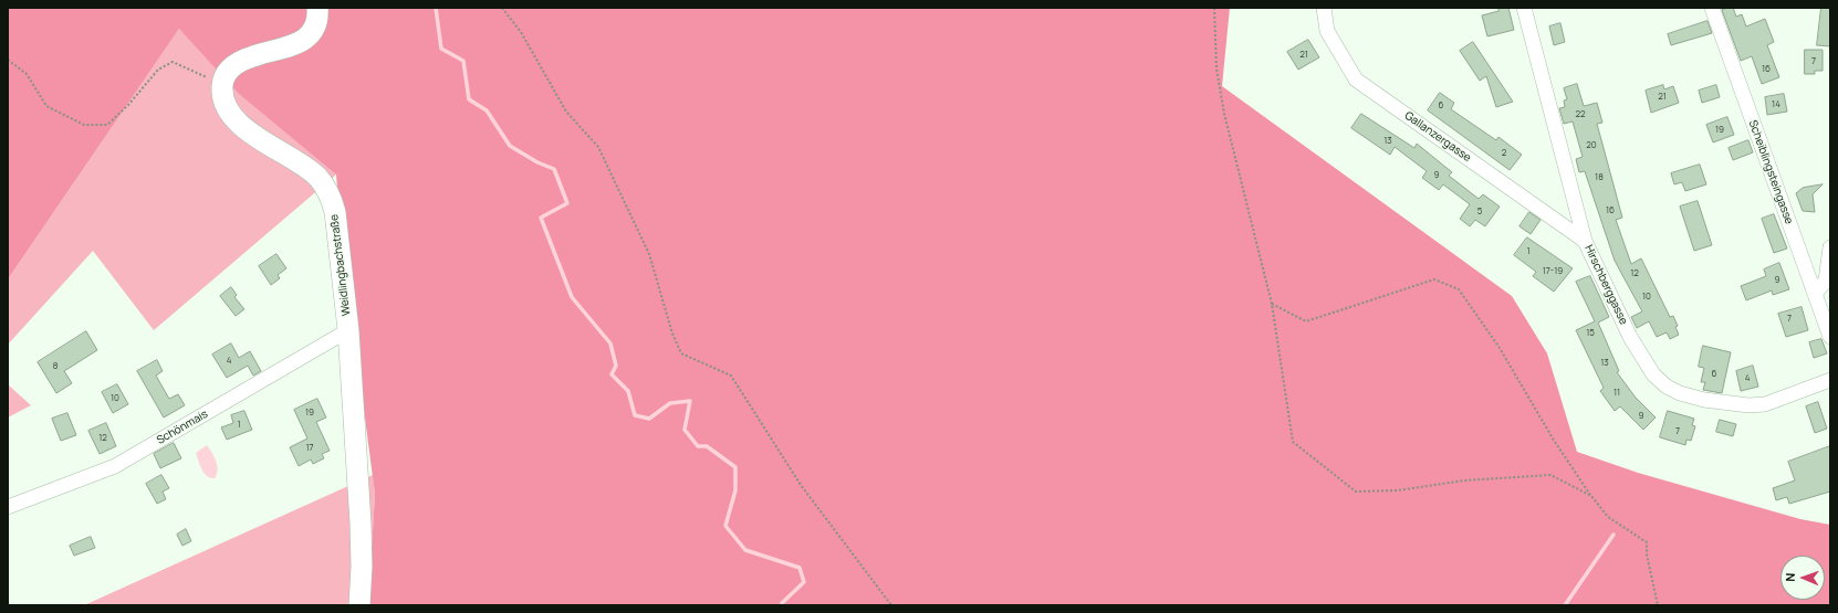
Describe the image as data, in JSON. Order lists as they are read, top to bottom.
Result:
{
  "streets": {
    "main road": ["Weidlingbachstraße"],
    "street": [
      "Gallanzergasse",
      "Scheiblingsteingasse",
      "Hirschberggasse",
      "Schönmais"
    ]
  },
  "crossings": [
    ["Gallanzergasse", "Hirschberggasse"],
    ["Weidlingbachstraße", "Schönmais"]
  ],
  "house_numbers": [
    "21",
    "7",
    "16",
    "21",
    "14",
    "6",
    "22",
    "19",
    "13",
    "20",
    "2",
    "9",
    "18",
    "16",
    "5",
    "1",
    "17-19",
    "12",
    "9",
    "10",
    "7",
    "15",
    "4",
    "13",
    "8",
    "6",
    "4",
    "11",
    "10",
    "19",
    "9",
    "1",
    "7",
    "12",
    "17"
  ],
  "north": "left"
}
